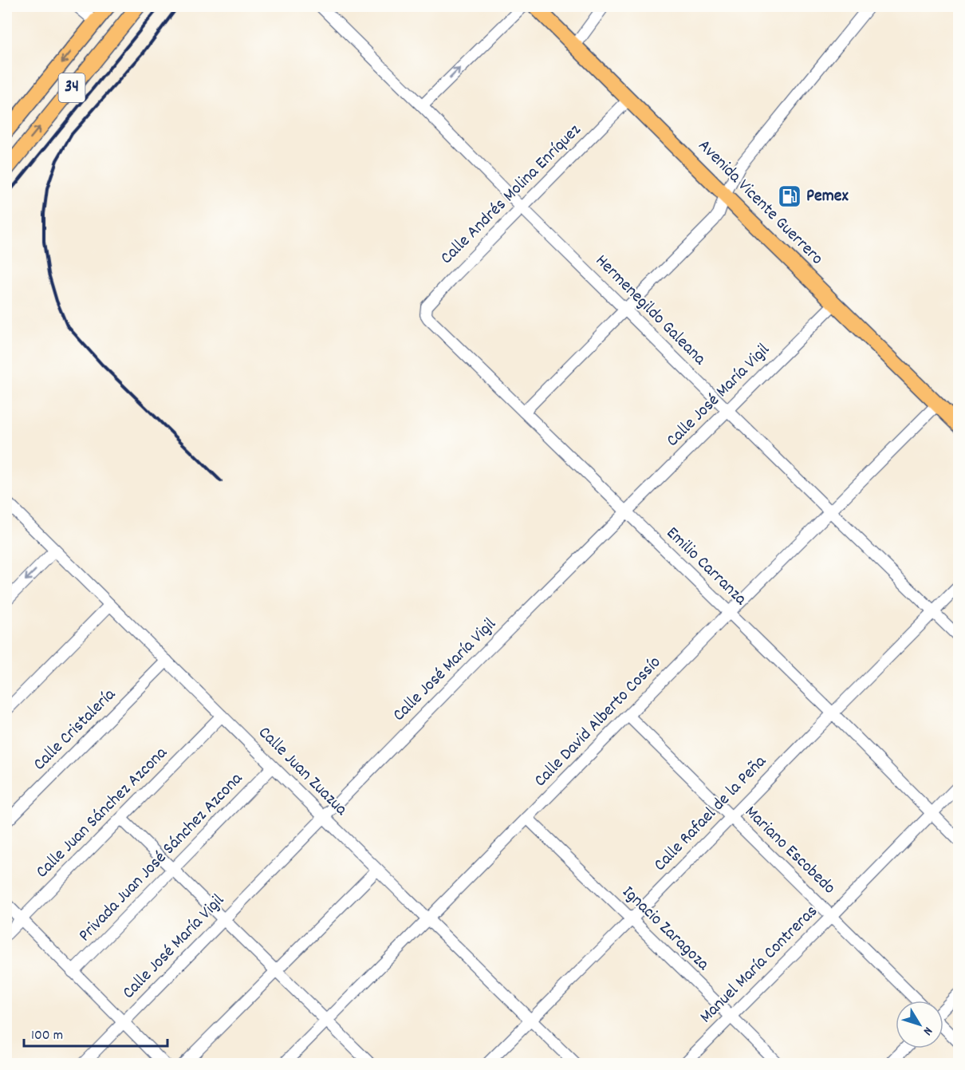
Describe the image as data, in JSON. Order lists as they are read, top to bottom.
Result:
{
  "streets": {
    "main road": ["34", "Avenida Vicente Guerrero"],
    "street": [
      "Calle Andrés Molina Enríquez",
      "Hermenegildo Galeana",
      "Calle José María Vigil",
      "Emilio Carranza",
      "Calle David Alberto Cossío",
      "Calle Cristalería",
      "Calle Juan Zuazua",
      "Calle Juan Sánchez Azcona",
      "Calle Rafael de la Peña",
      "Mariano Escobedo",
      "Privada Juan José Sánchez Azcona",
      "Ignacio Zaragoza",
      "Manuel María Contreras"
    ]
  },
  "crossings": [
    ["Calle Andrés Molina Enríquez", "Avenida Vicente Guerrero"],
    ["Calle Andrés Molina Enríquez", "Hermenegildo Galeana"],
    ["Calle Andrés Molina Enríquez", "Emilio Carranza"],
    ["Avenida Vicente Guerrero", "Calle José María Vigil"],
    ["Avenida Vicente Guerrero", "Calle David Alberto Cossío"],
    ["Hermenegildo Galeana", "Calle José María Vigil"],
    ["Hermenegildo Galeana", "Calle David Alberto Cossío"],
    ["Hermenegildo Galeana", "Calle Rafael de la Peña"],
    ["Calle José María Vigil", "Emilio Carranza"],
    ["Calle José María Vigil", "Calle Juan Zuazua"],
    ["Emilio Carranza", "Calle David Alberto Cossío"],
    ["Emilio Carranza", "Calle Rafael de la Peña"],
    ["Emilio Carranza", "Manuel María Contreras"],
    ["Calle David Alberto Cossío", "Calle Juan Zuazua"],
    ["Calle David Alberto Cossío", "Mariano Escobedo"],
    ["Calle David Alberto Cossío", "Ignacio Zaragoza"],
    ["Calle Cristalería", "Calle Juan Zuazua"],
    ["Calle Juan Zuazua", "Calle Juan Sánchez Azcona"],
    ["Calle Juan Zuazua", "Calle Rafael de la Peña"],
    ["Calle Juan Zuazua", "Privada Juan José Sánchez Azcona"],
    ["Calle Rafael de la Peña", "Mariano Escobedo"],
    ["Calle Rafael de la Peña", "Ignacio Zaragoza"],
    ["Mariano Escobedo", "Manuel María Contreras"],
    ["Ignacio Zaragoza", "Manuel María Contreras"]
  ],
  "places": {
    "fuel station": ["Pemex"]
  },
  "scale_bar": "100 m",
  "north": "bottom right"
}
